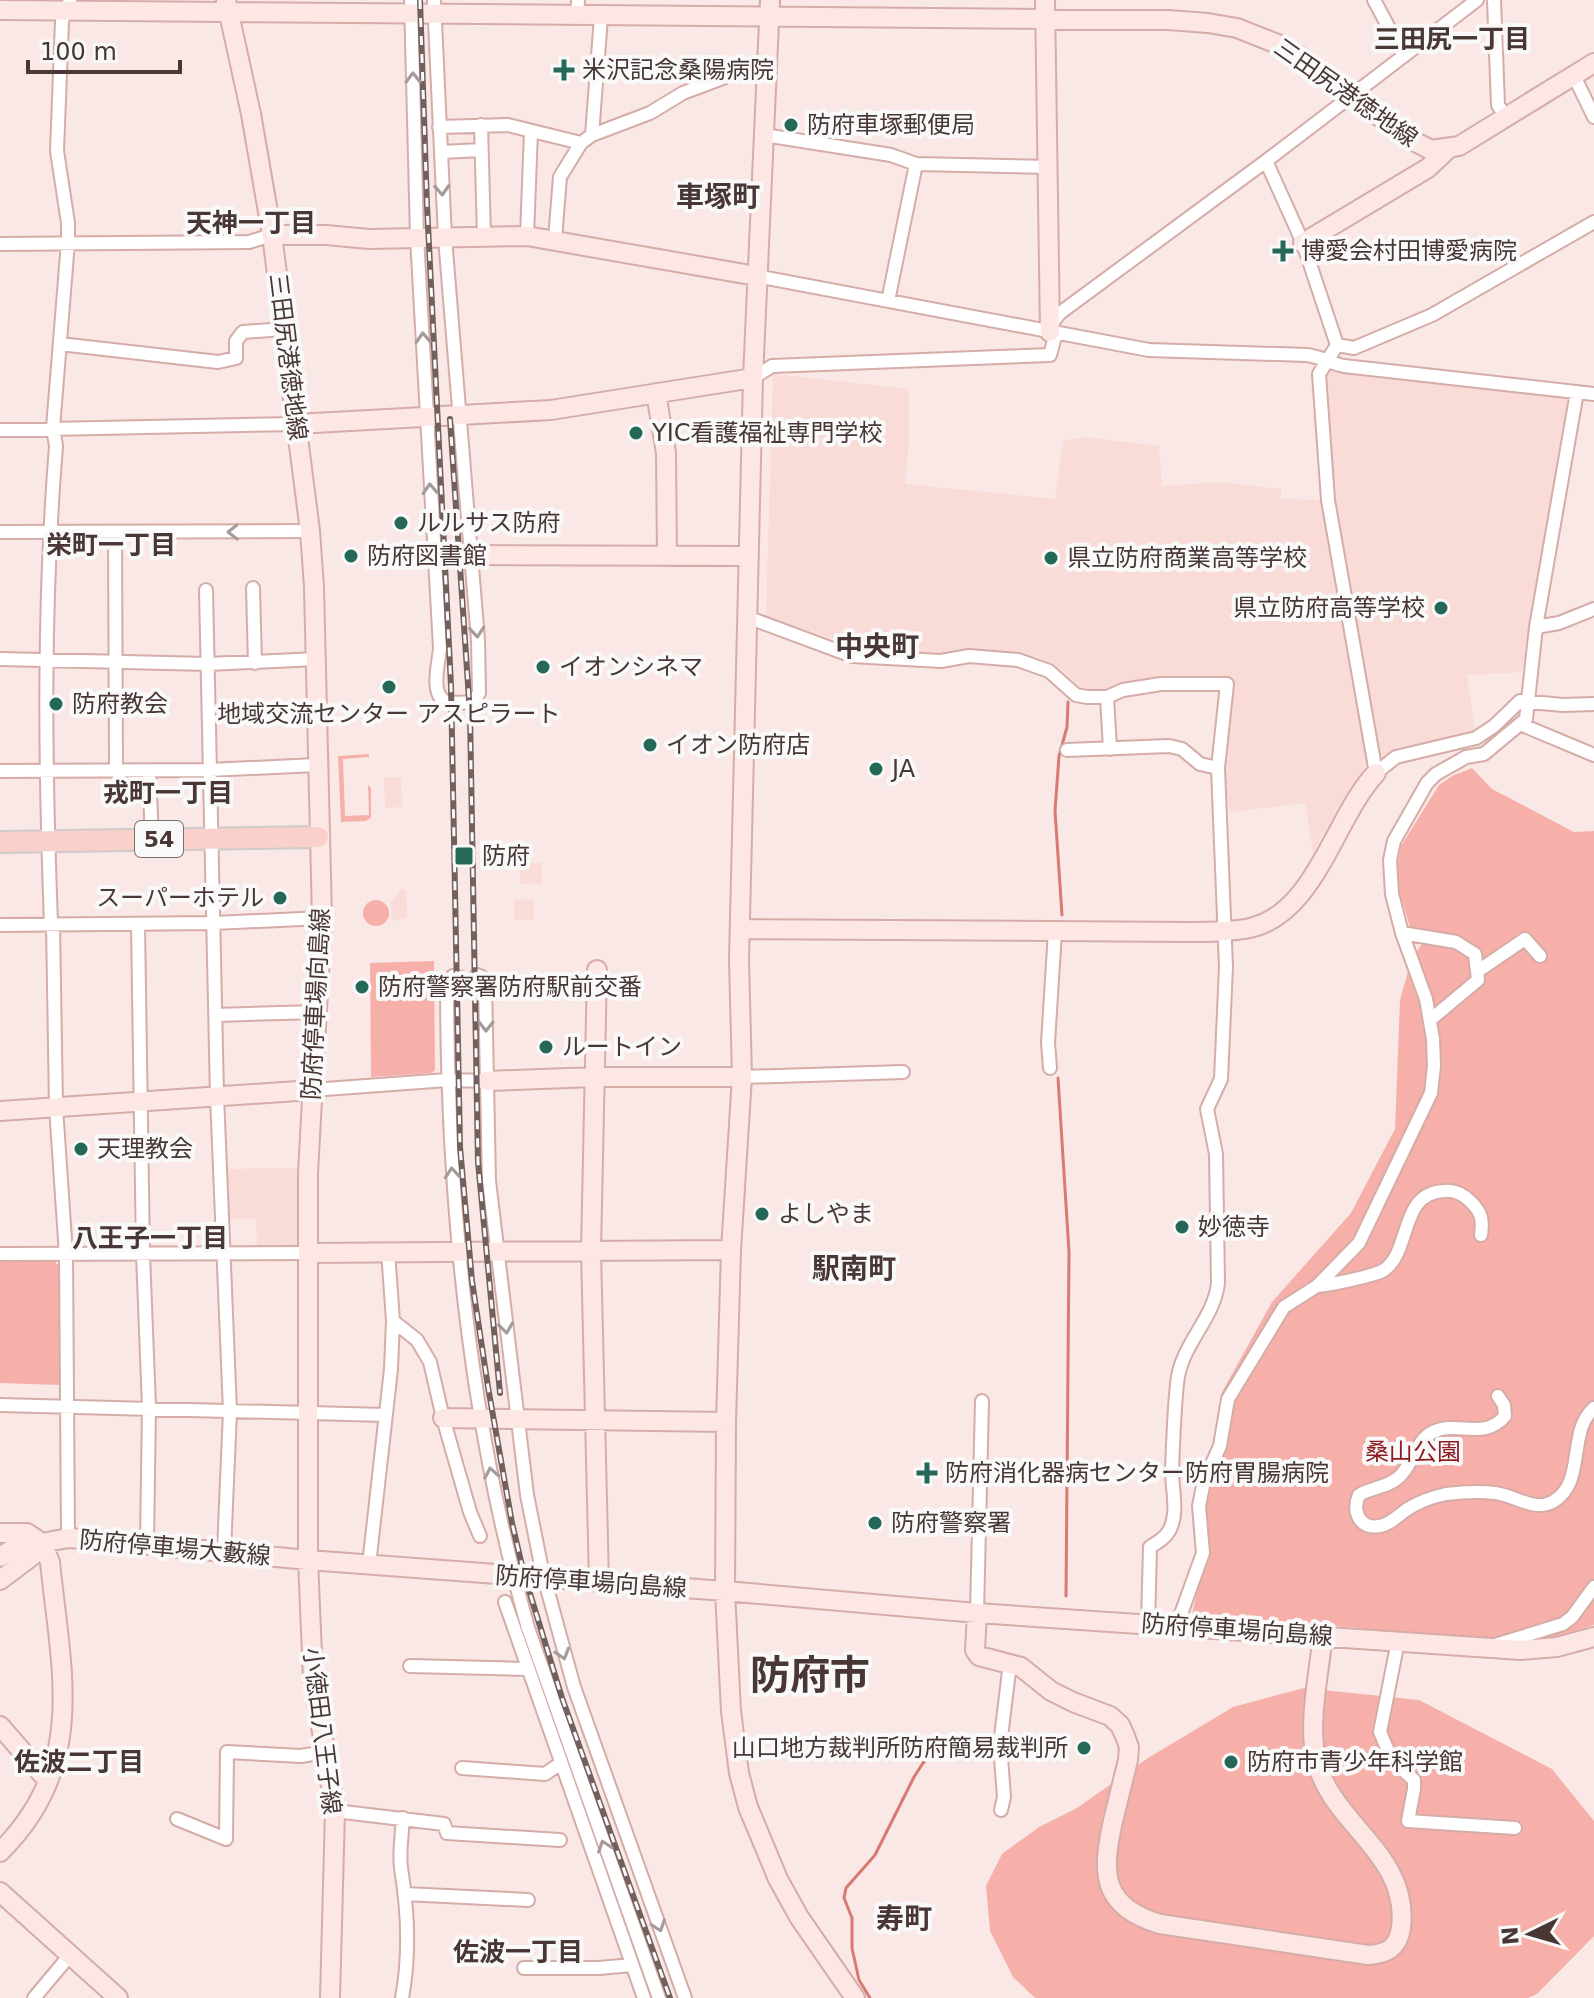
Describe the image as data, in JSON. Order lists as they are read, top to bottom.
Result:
{
  "streets": {
    "main road": ["54"],
    "street": [
      "三田尻港徳地線",
      "防府停車場向島線",
      "防府停車場大藪線",
      "小徳田八王子線"
    ]
  },
  "crossings": [
    ["三田尻港徳地線", "54"],
    ["三田尻港徳地線", "防府停車場向島線"],
    ["54", "防府停車場向島線"],
    ["防府停車場向島線", "防府停車場大藪線"],
    ["防府停車場向島線", "小徳田八王子線"],
    ["防府停車場大藪線", "小徳田八王子線"]
  ],
  "districts": [
    "三田尻一丁目",
    "車塚町",
    "天神一丁目",
    "栄町一丁目",
    "中央町",
    "戎町一丁目",
    "八王子一丁目",
    "駅南町",
    "防府市",
    "佐波二丁目",
    "寿町",
    "佐波一丁目"
  ],
  "parks": ["桑山公園"],
  "places": {
    "health": ["米沢記念桑陽病院", "博愛会村田博愛病院", "防府消化器病センター防府胃腸病院"],
    "other": [
      "防府車塚郵便局",
      "YIC看護福祉専門学校",
      "ルルサス防府",
      "防府図書館",
      "県立防府商業高等学校",
      "県立防府高等学校",
      "イオンシネマ",
      "地域交流センター アスピラート",
      "防府教会",
      "イオン防府店",
      "JA",
      "スーパーホテル",
      "防府警察署防府駅前交番",
      "ルートイン",
      "天理教会",
      "よしやま",
      "妙徳寺",
      "防府警察署",
      "山口地方裁判所防府簡易裁判所",
      "防府市青少年科学館"
    ],
    "transit": ["防府"]
  },
  "scale_bar": "100 m",
  "north": "left"
}
